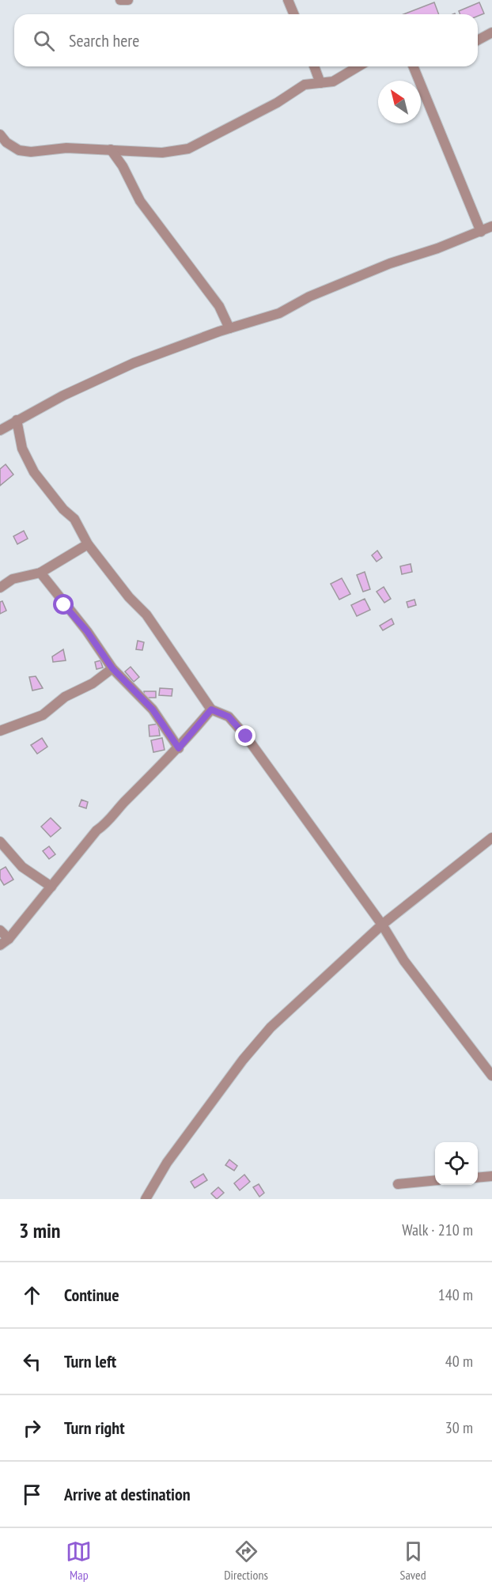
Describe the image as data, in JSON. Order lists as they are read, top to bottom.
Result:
{
  "north": "top left",
  "page": {
    "search": "Search here",
    "heading": ["3 min", "Walk · 210 m"],
    "list": [
      ["Continue", "140 m"],
      ["Turn left", "40 m"],
      ["Turn right", "30 m"],
      "Arrive at destination"
    ],
    "nav": ["Map", "Directions", "Saved"]
  }
}
